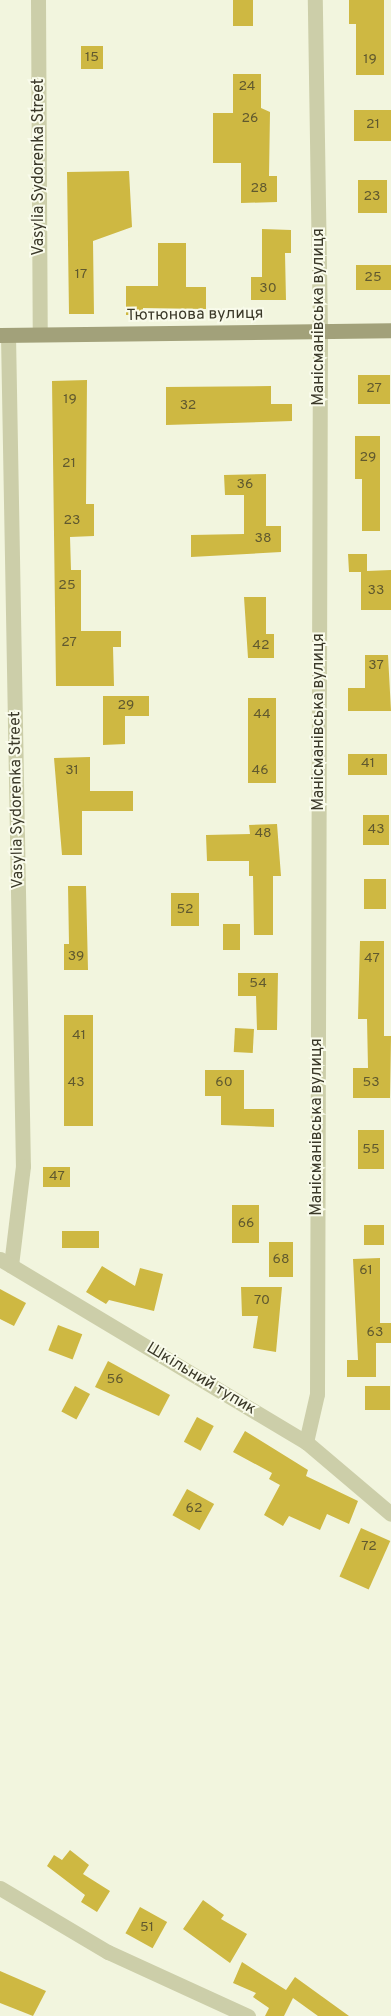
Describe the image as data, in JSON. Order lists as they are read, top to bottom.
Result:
{
  "streets": {
    "street": [
      "Vasylia Sydorenka Street",
      "Тютюнова вулиця",
      "Манісманівська вулиця",
      "Шкільний тупик"
    ]
  },
  "crossings": [
    ["Vasylia Sydorenka Street", "Тютюнова вулиця"],
    ["Vasylia Sydorenka Street", "Шкільний тупик"],
    ["Тютюнова вулиця", "Манісманівська вулиця"],
    ["Манісманівська вулиця", "Шкільний тупик"]
  ],
  "house_numbers": [
    "15",
    "19",
    "24",
    "26",
    "21",
    "28",
    "23",
    "17",
    "25",
    "30",
    "27",
    "19",
    "32",
    "29",
    "21",
    "36",
    "23",
    "38",
    "25",
    "33",
    "27",
    "42",
    "37",
    "29",
    "44",
    "41",
    "31",
    "46",
    "43",
    "48",
    "52",
    "39",
    "47",
    "54",
    "41",
    "43",
    "60",
    "53",
    "55",
    "47",
    "66",
    "68",
    "61",
    "70",
    "63",
    "56",
    "62",
    "72",
    "51"
  ]
}
